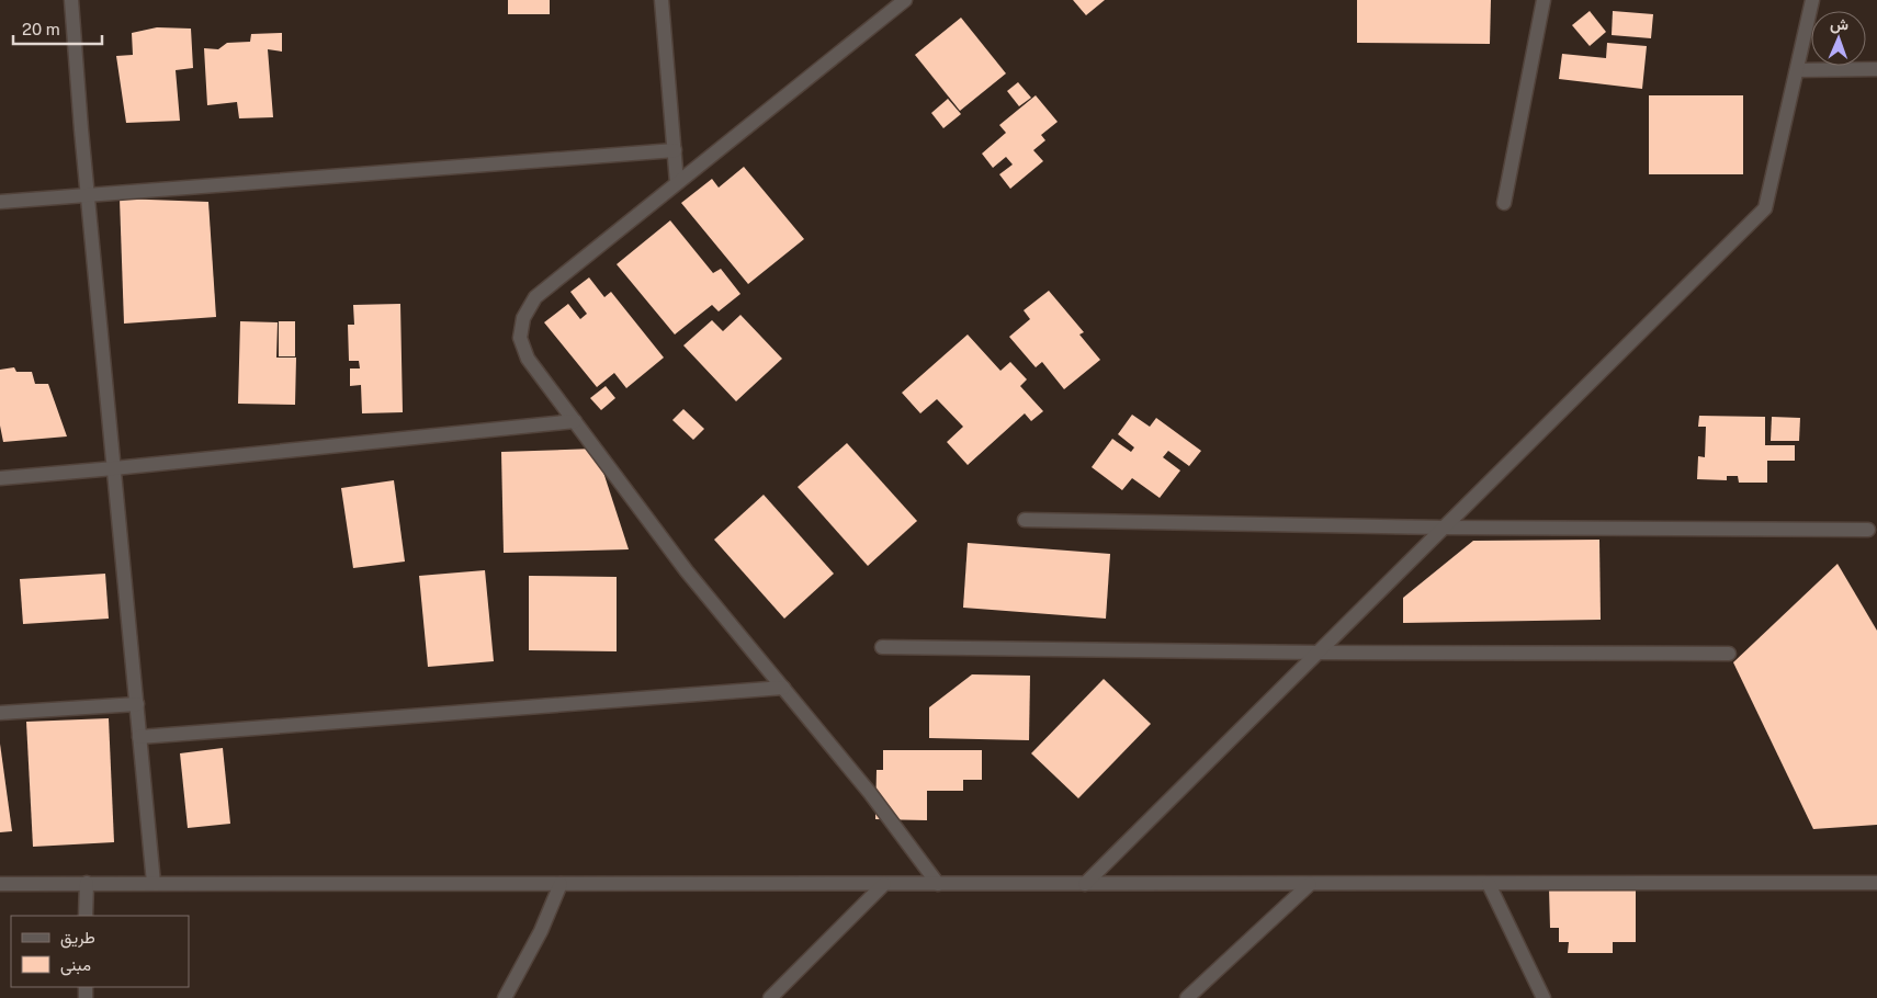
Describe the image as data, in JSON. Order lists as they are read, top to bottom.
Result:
{
  "legend": ["طريق", "مبنى"],
  "scale_bar": "20 m",
  "north": "top"
}
